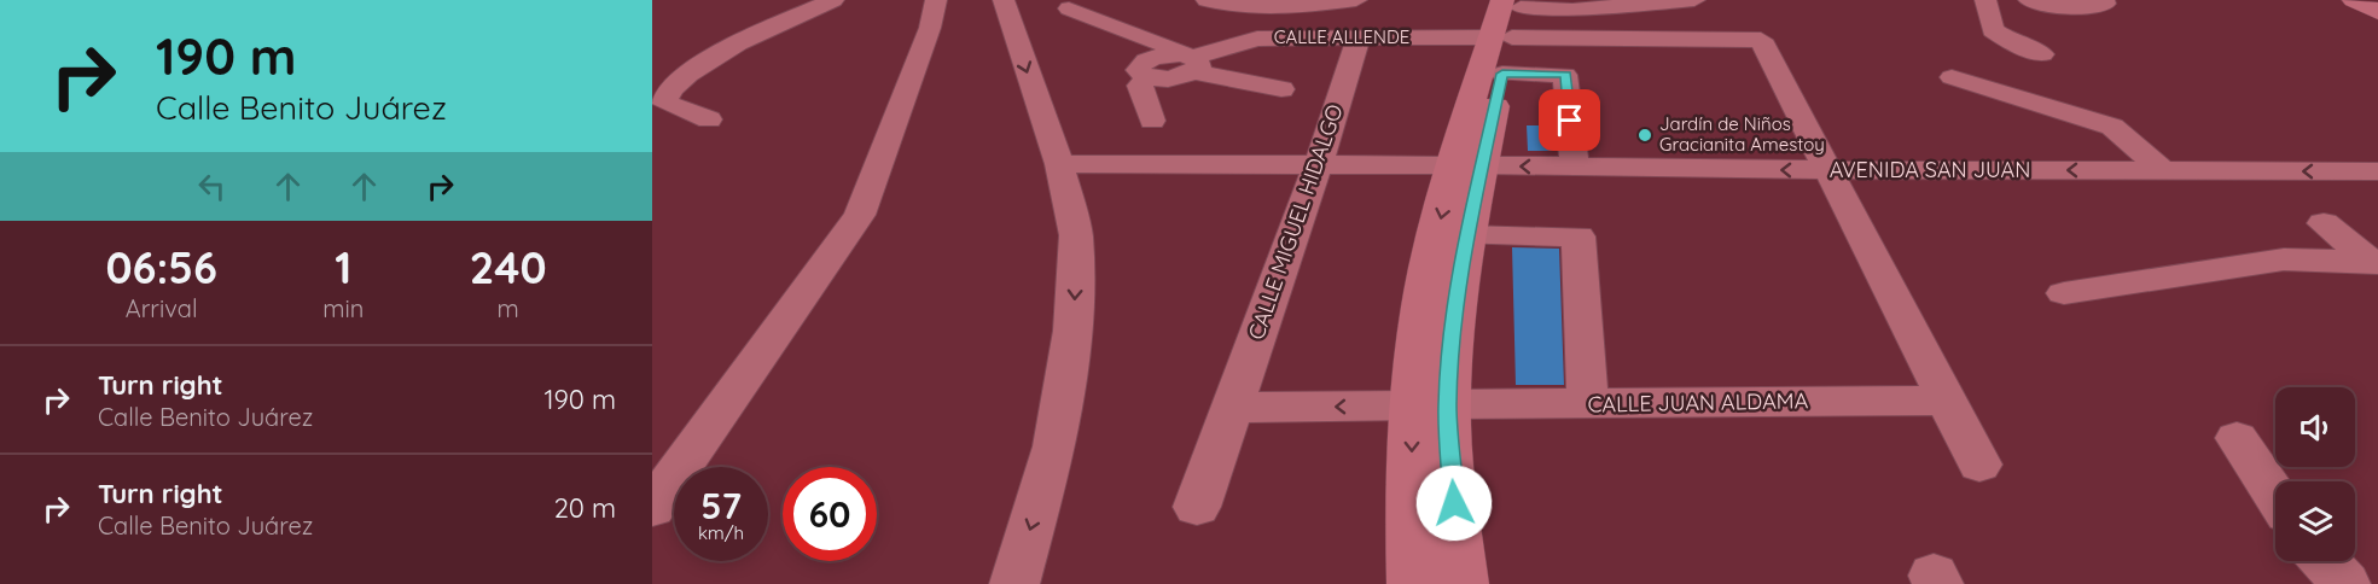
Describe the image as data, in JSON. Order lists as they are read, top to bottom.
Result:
{
  "streets": {
    "street": [
      "CALLE ALLENDE",
      "AVENIDA SAN JUAN",
      "CALLE MIGUEL HIDALGO",
      "CALLE JUAN ALDAMA"
    ]
  },
  "crossings": [
    ["CALLE ALLENDE", "AVENIDA SAN JUAN"],
    ["CALLE ALLENDE", "CALLE MIGUEL HIDALGO"],
    ["AVENIDA SAN JUAN", "CALLE MIGUEL HIDALGO"],
    ["CALLE MIGUEL HIDALGO", "CALLE JUAN ALDAMA"]
  ],
  "places": ["Jardín de Niños Gracianita Amestoy"],
  "page": {
    "turn": ["190 m", "Calle Benito Juárez"],
    "eta": [
      "06:56",
      "Arrival",
      "1",
      "min",
      "240",
      "m"
    ],
    "list": [
      {
        "name": "Turn right",
        "note": "Calle Benito Juárez",
        "value": "190 m"
      },
      {
        "name": "Turn right",
        "note": "Calle Benito Juárez",
        "value": "20 m"
      }
    ],
    "speed": "57 km/h",
    "limit": "60"
  }
}
